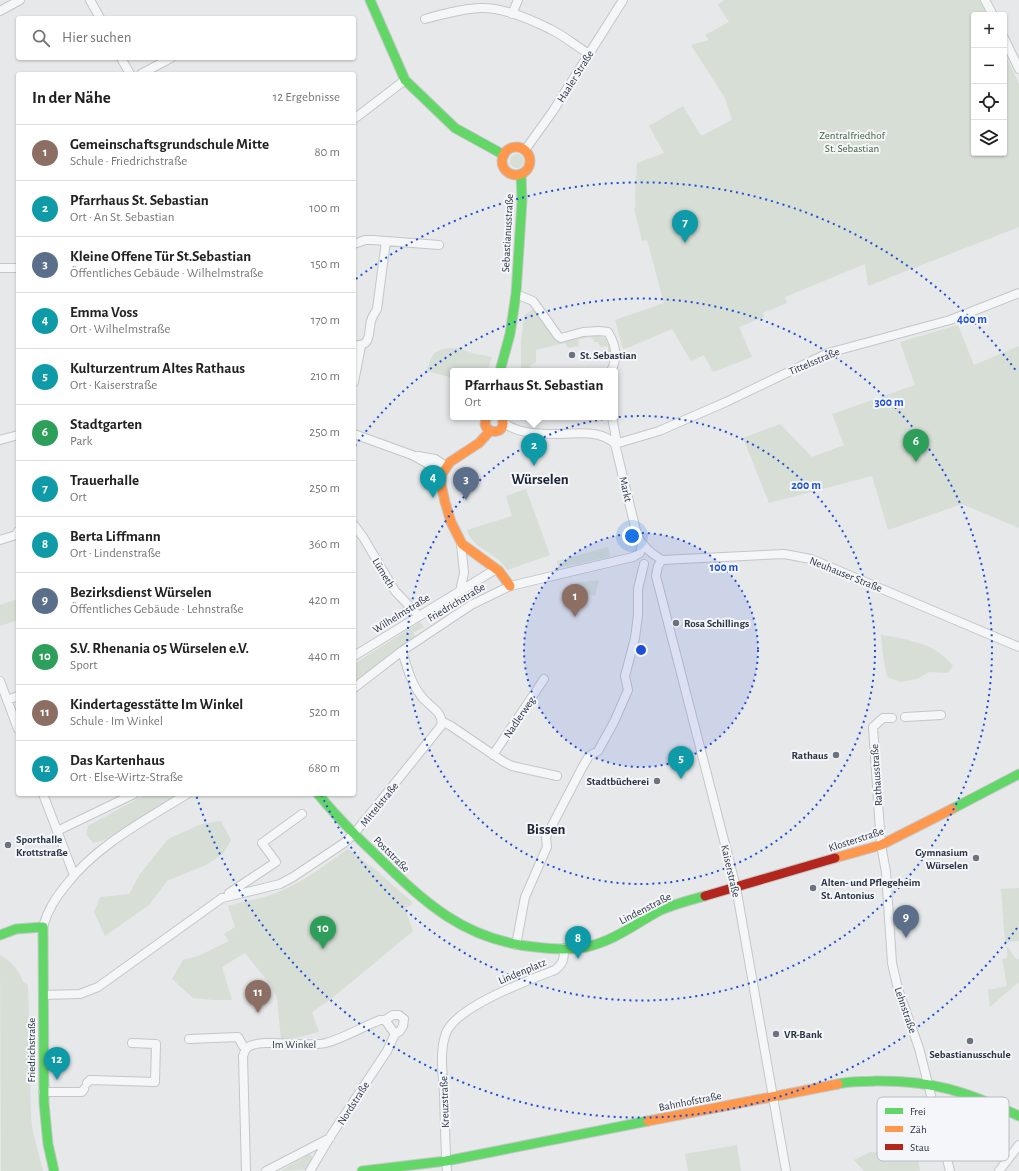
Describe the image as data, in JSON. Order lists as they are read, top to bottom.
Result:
{
  "streets": {
    "street": [
      "Haaler Straße",
      "Sebastianusstraße",
      "Tittelsstraße",
      "Markt",
      "Lümeth",
      "Neuhauser Straße",
      "Friedrichstraße",
      "Wilhelmstraße",
      "Nadlerweg",
      "Rathausstraße",
      "Mittelstraße",
      "Klosterstraße",
      "Poststraße",
      "Kaiserstraße",
      "Lindenstraße",
      "Lindenplatz",
      "Lehnstraße",
      "Im Winkel",
      "Bahnhofstraße",
      "Kreuzstraße",
      "Nordstraße"
    ]
  },
  "crossings": [
    ["Haaler Straße", "Sebastianusstraße"],
    ["Tittelsstraße", "Markt"],
    ["Markt", "Neuhauser Straße"],
    ["Lümeth", "Wilhelmstraße"],
    ["Friedrichstraße", "Mittelstraße"],
    ["Rathausstraße", "Klosterstraße"],
    ["Rathausstraße", "Lehnstraße"],
    ["Mittelstraße", "Poststraße"],
    ["Klosterstraße", "Kaiserstraße"],
    ["Klosterstraße", "Lindenstraße"],
    ["Klosterstraße", "Lehnstraße"],
    ["Poststraße", "Lindenplatz"],
    ["Kaiserstraße", "Lindenstraße"],
    ["Kaiserstraße", "Bahnhofstraße"],
    ["Lindenstraße", "Lindenplatz"],
    ["Lindenplatz", "Kreuzstraße"],
    ["Lehnstraße", "Bahnhofstraße"],
    ["Im Winkel", "Nordstraße"],
    ["Bahnhofstraße", "Kreuzstraße"]
  ],
  "districts": ["Würselen", "Bissen"],
  "parks": ["Zentralfriedhof St. Sebastian"],
  "places": [
    "St. Sebastian",
    "Rosa Schillings",
    "Rathaus",
    "Stadtbücherei",
    "Sporthalle Krottstraße",
    "Gymnasium Würselen",
    "Alten- und Pflegeheim St. Antonius",
    "VR-Bank",
    "Sebastianusschule"
  ],
  "legend": ["Frei", "Zäh", "Stau"],
  "page": {
    "map_buttons": ["+", "−"],
    "search": "Hier suchen",
    "heading": ["In der Nähe", "12 Ergebnisse"],
    "list": [
      {
        "mark": "1",
        "name": "Gemeinschaftsgrundschule Mitte",
        "note": "Schule · Friedrichstraße",
        "value": "80 m"
      },
      {
        "mark": "2",
        "name": "Pfarrhaus St. Sebastian",
        "note": "Ort · An St. Sebastian",
        "value": "100 m"
      },
      {
        "mark": "3",
        "name": "Kleine Offene Tür St.Sebastian",
        "note": "Öffentliches Gebäude · Wilhelmstraße",
        "value": "150 m"
      },
      {
        "mark": "4",
        "name": "Emma Voss",
        "note": "Ort · Wilhelmstraße",
        "value": "170 m"
      },
      {
        "mark": "5",
        "name": "Kulturzentrum Altes Rathaus",
        "note": "Ort · Kaiserstraße",
        "value": "210 m"
      },
      {
        "mark": "6",
        "name": "Stadtgarten",
        "note": "Park",
        "value": "250 m"
      },
      {
        "mark": "7",
        "name": "Trauerhalle",
        "note": "Ort",
        "value": "250 m"
      },
      {
        "mark": "8",
        "name": "Berta Liffmann",
        "note": "Ort · Lindenstraße",
        "value": "360 m"
      },
      {
        "mark": "9",
        "name": "Bezirksdienst Würselen",
        "note": "Öffentliches Gebäude · Lehnstraße",
        "value": "420 m"
      },
      {
        "mark": "10",
        "name": "S.V. Rhenania 05 Würselen e.V.",
        "note": "Sport",
        "value": "440 m"
      },
      {
        "mark": "11",
        "name": "Kindertagesstätte Im Winkel",
        "note": "Schule · Im Winkel",
        "value": "520 m"
      },
      {
        "mark": "12",
        "name": "Das Kartenhaus",
        "note": "Ort · Else-Wirtz-Straße",
        "value": "680 m"
      }
    ],
    "pins": [
      "7",
      "6",
      "2",
      "4",
      "3",
      "1",
      "5",
      "9",
      "10",
      "8",
      "11",
      "12"
    ],
    "popup": ["Pfarrhaus St. Sebastian", "Ort"]
  },
  "rings": [
    "400 m",
    "300 m",
    "200 m",
    "100 m"
  ]
}
